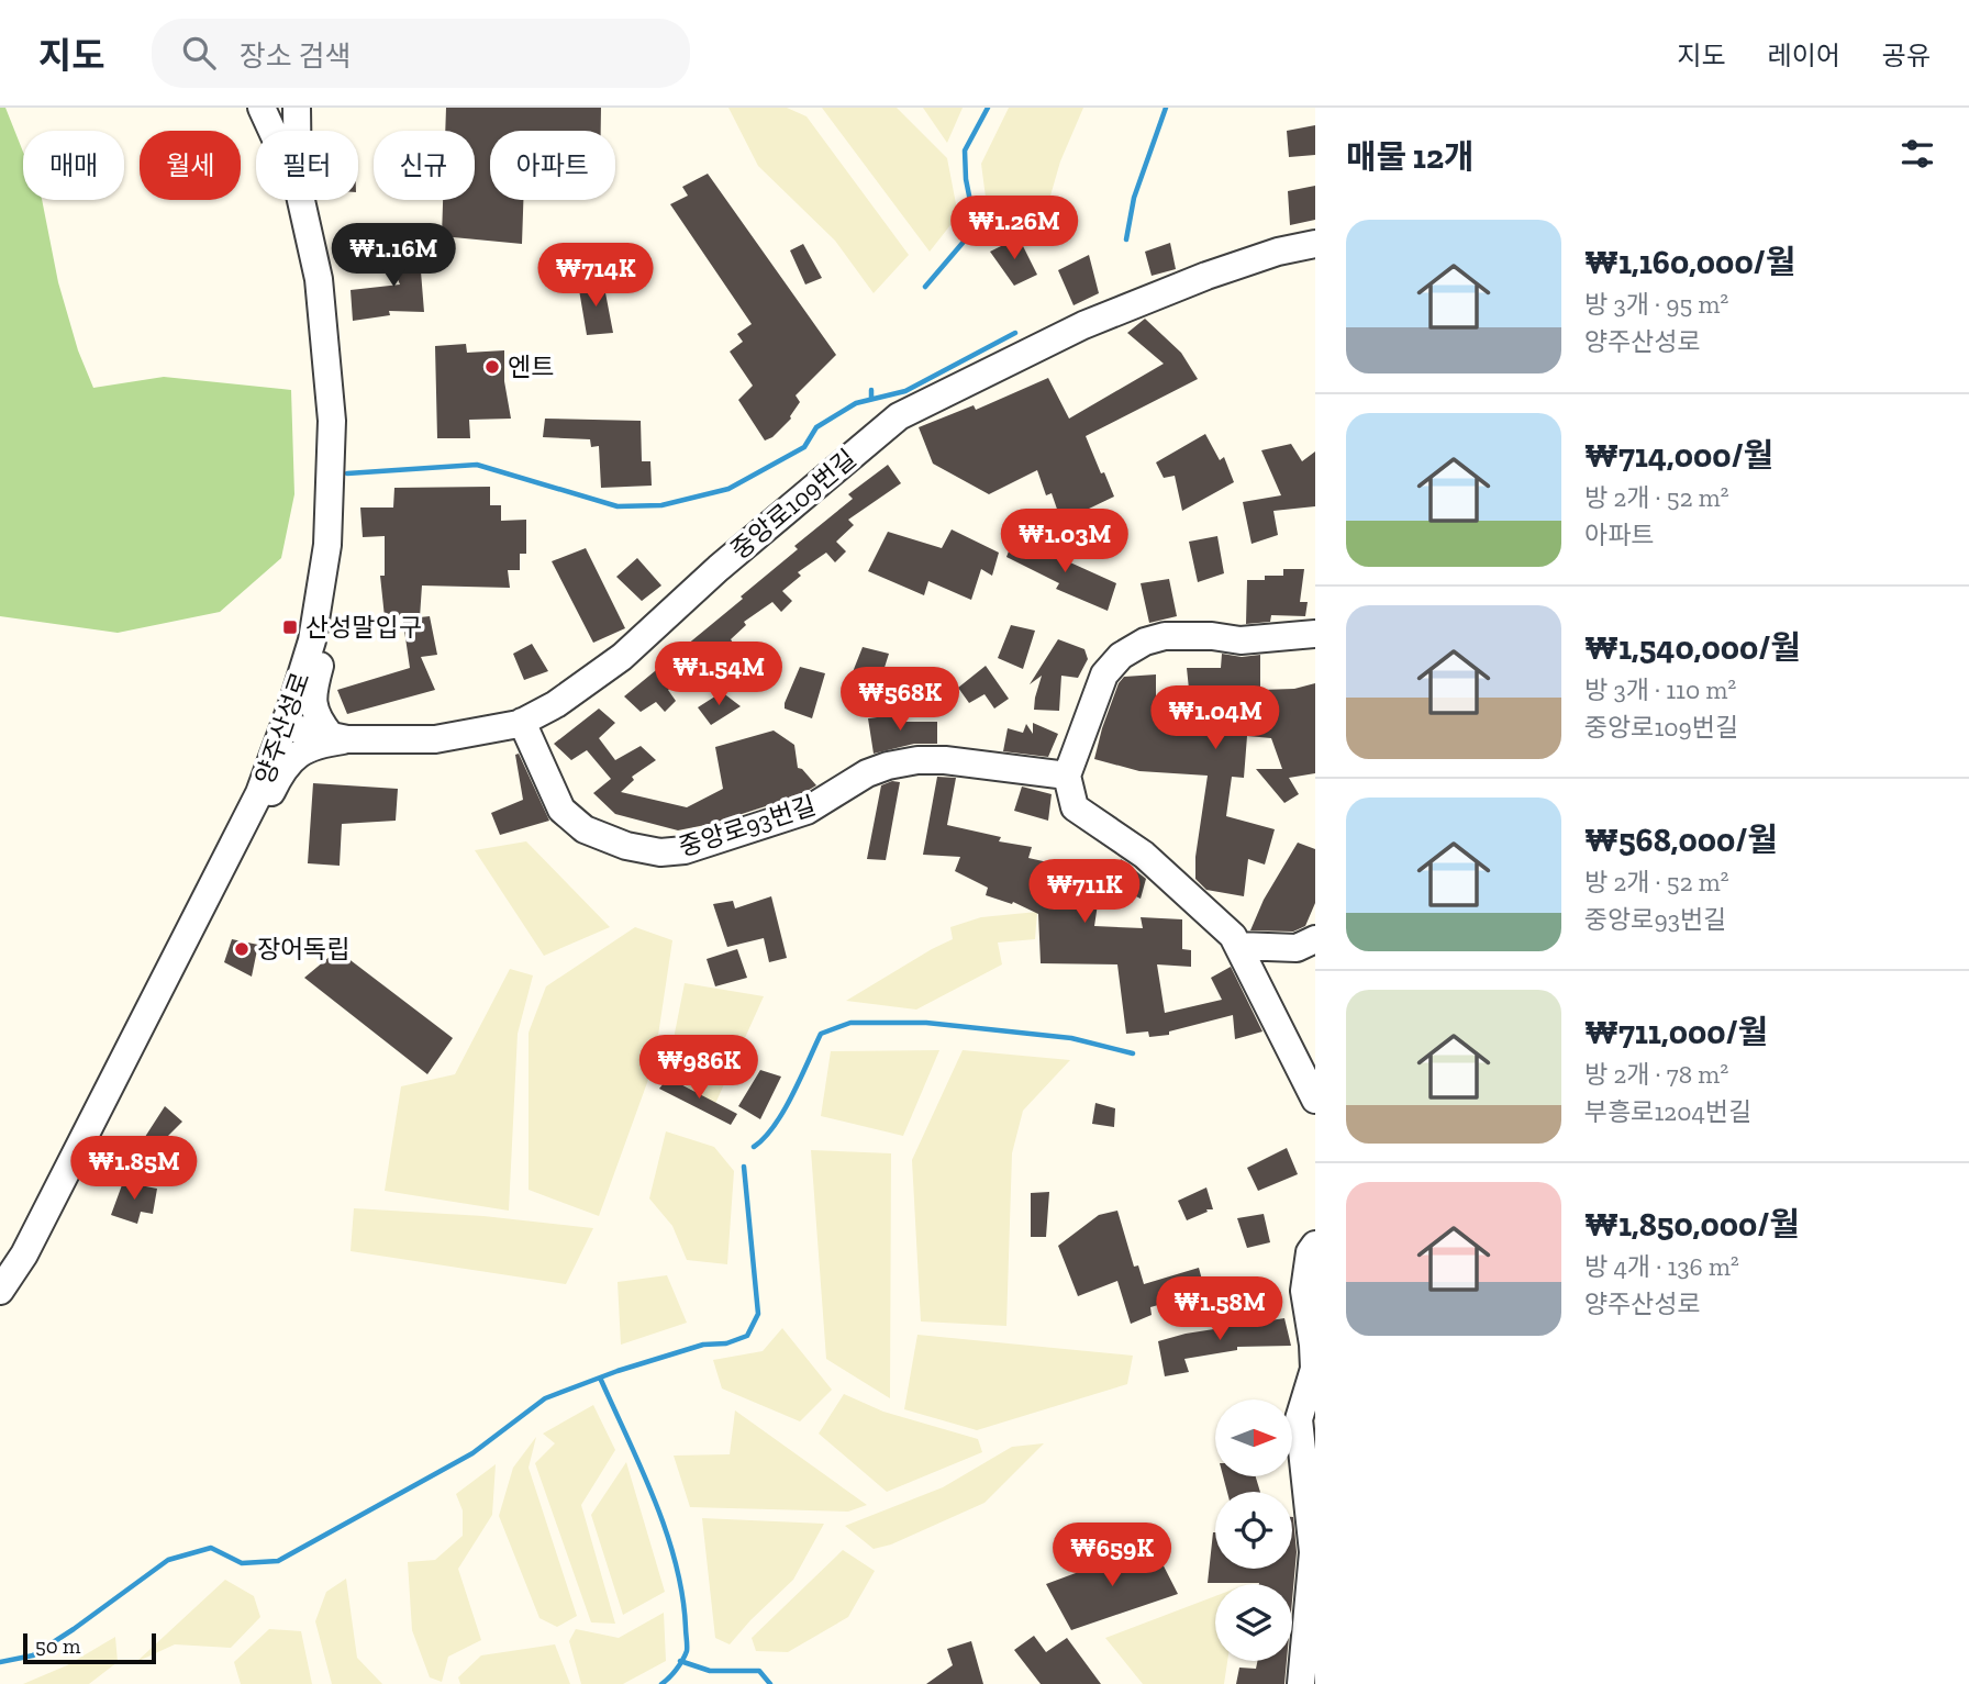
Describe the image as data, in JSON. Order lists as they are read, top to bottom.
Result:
{
  "streets": {
    "street": ["중앙로109번길", "양주산성로", "중앙로93번길"]
  },
  "crossings": [
    ["중앙로109번길", "양주산성로"],
    ["중앙로109번길", "중앙로93번길"]
  ],
  "places": {
    "other": ["엔트", "장어독립"],
    "transit": ["산성말입구"]
  },
  "scale_bar": "50 m",
  "north": "right",
  "page": {
    "header": "지도",
    "search": "장소 검색",
    "nav": ["지도", "레이어", "공유"],
    "heading": "매물 12개",
    "chip": [
      "매매",
      "월세",
      "필터",
      "신규",
      "아파트"
    ],
    "price": [
      "₩1.26M",
      "₩1.16M",
      "₩714K",
      "₩1.03M",
      "₩1.54M",
      "₩568K",
      "₩1.04M",
      "₩711K",
      "₩986K",
      "₩1.85M",
      "₩1.58M",
      "₩659K"
    ],
    "list": [
      {
        "name": "₩1,160,000/월",
        "note": "방 3개 · 95 m² · 양주산성로"
      },
      {
        "name": "₩714,000/월",
        "note": "방 2개 · 52 m² · 아파트"
      },
      {
        "name": "₩1,540,000/월",
        "note": "방 3개 · 110 m² · 중앙로109번길"
      },
      {
        "name": "₩568,000/월",
        "note": "방 2개 · 52 m² · 중앙로93번길"
      },
      {
        "name": "₩711,000/월",
        "note": "방 2개 · 78 m² · 부흥로1204번길"
      },
      {
        "name": "₩1,850,000/월",
        "note": "방 4개 · 136 m² · 양주산성로"
      }
    ],
    "scale": "50 m"
  }
}
